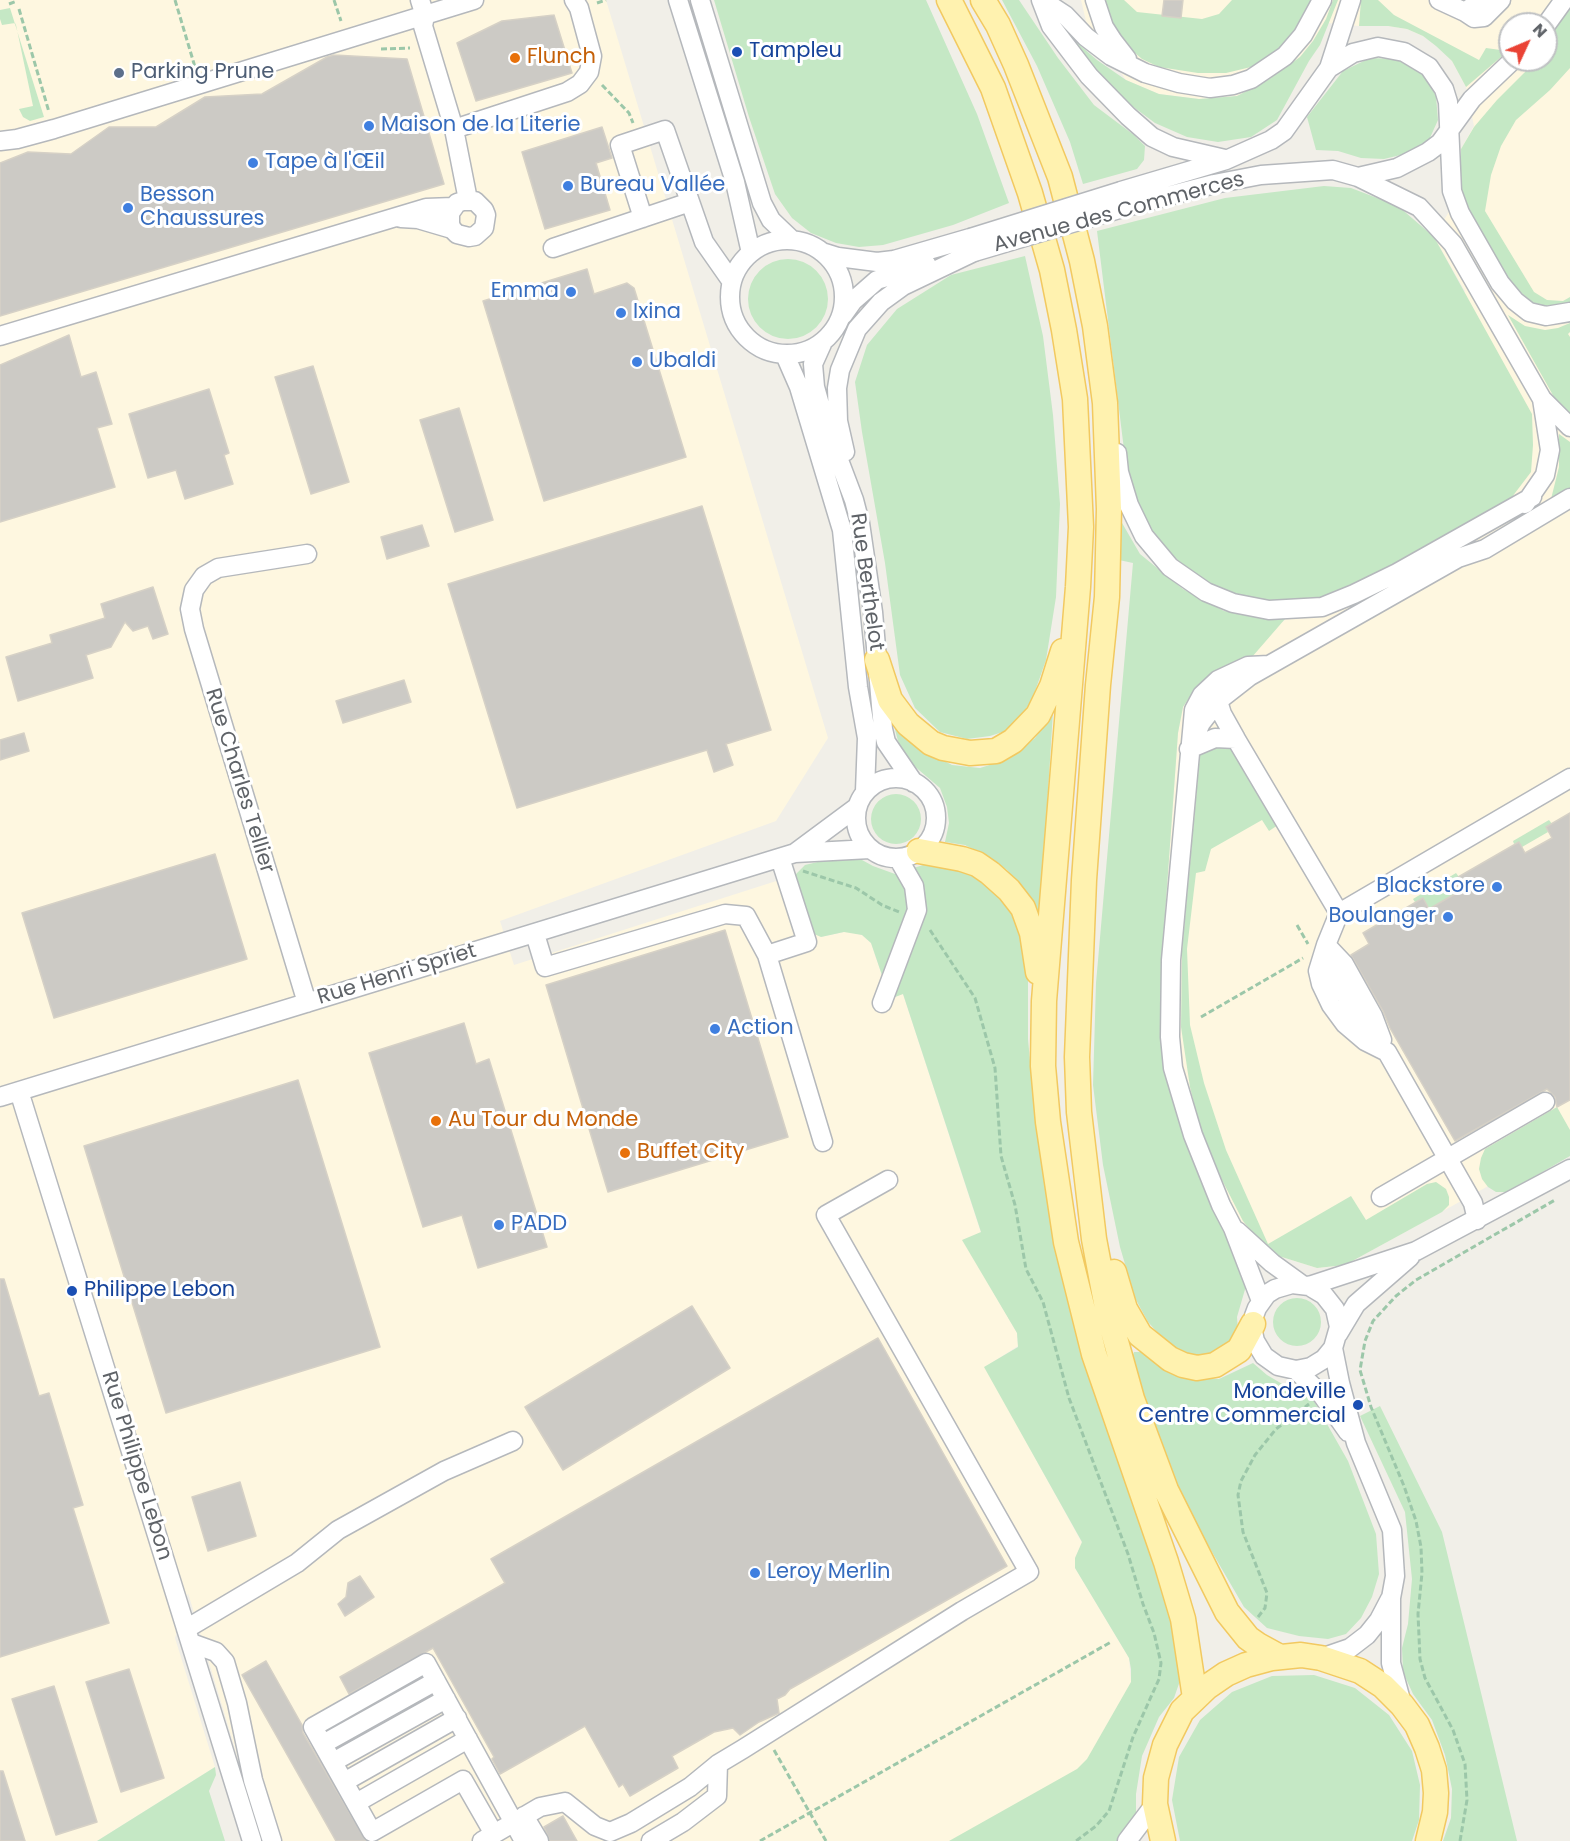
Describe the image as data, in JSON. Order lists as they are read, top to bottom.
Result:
{
  "streets": {
    "street": [
      "Avenue des Commerces",
      "Rue Berthelot",
      "Rue Charles Tellier",
      "Rue Henri Spriet",
      "Rue Philippe Lebon"
    ]
  },
  "crossings": [
    ["Avenue des Commerces", "Rue Berthelot"],
    ["Rue Charles Tellier", "Rue Henri Spriet"],
    ["Rue Henri Spriet", "Rue Philippe Lebon"]
  ],
  "places": [
    "Tampleu",
    "Flunch",
    "Parking Prune",
    "Maison de la Literie",
    "Tape à l'Œil",
    "Bureau Vallée",
    "Besson Chaussures",
    "Emma",
    "Ixina",
    "Ubaldi",
    "Blackstore",
    "Boulanger",
    "Action",
    "Au Tour du Monde",
    "Buffet City",
    "PADD",
    "Philippe Lebon",
    "Mondeville Centre Commercial",
    "Leroy Merlin"
  ],
  "north": "top right"
}
